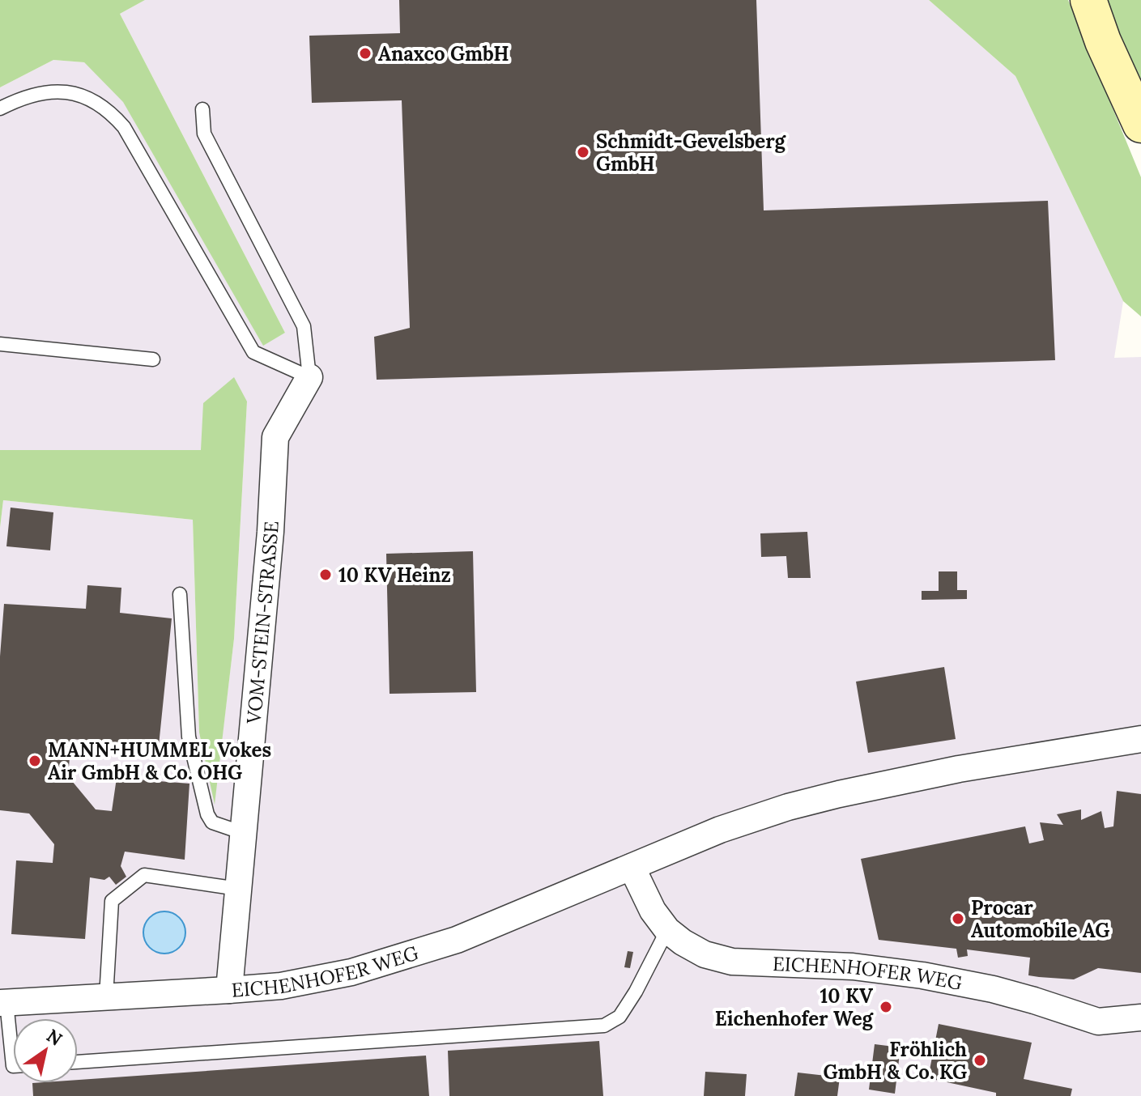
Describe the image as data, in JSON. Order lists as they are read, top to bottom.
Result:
{
  "streets": {
    "street": ["VOM-STEIN-STRASSE", "EICHENHOFER WEG"]
  },
  "crossings": [
    ["VOM-STEIN-STRASSE", "EICHENHOFER WEG"]
  ],
  "places": [
    "Anaxco GmbH",
    "Schmidt-Gevelsberg GmbH",
    "10 KV Heinz",
    "MANN+HUMMEL Vokes Air GmbH & Co. OHG",
    "Procar Automobile AG",
    "10 KV Eichenhofer Weg",
    "Fröhlich GmbH & Co. KG"
  ],
  "north": "top right"
}
